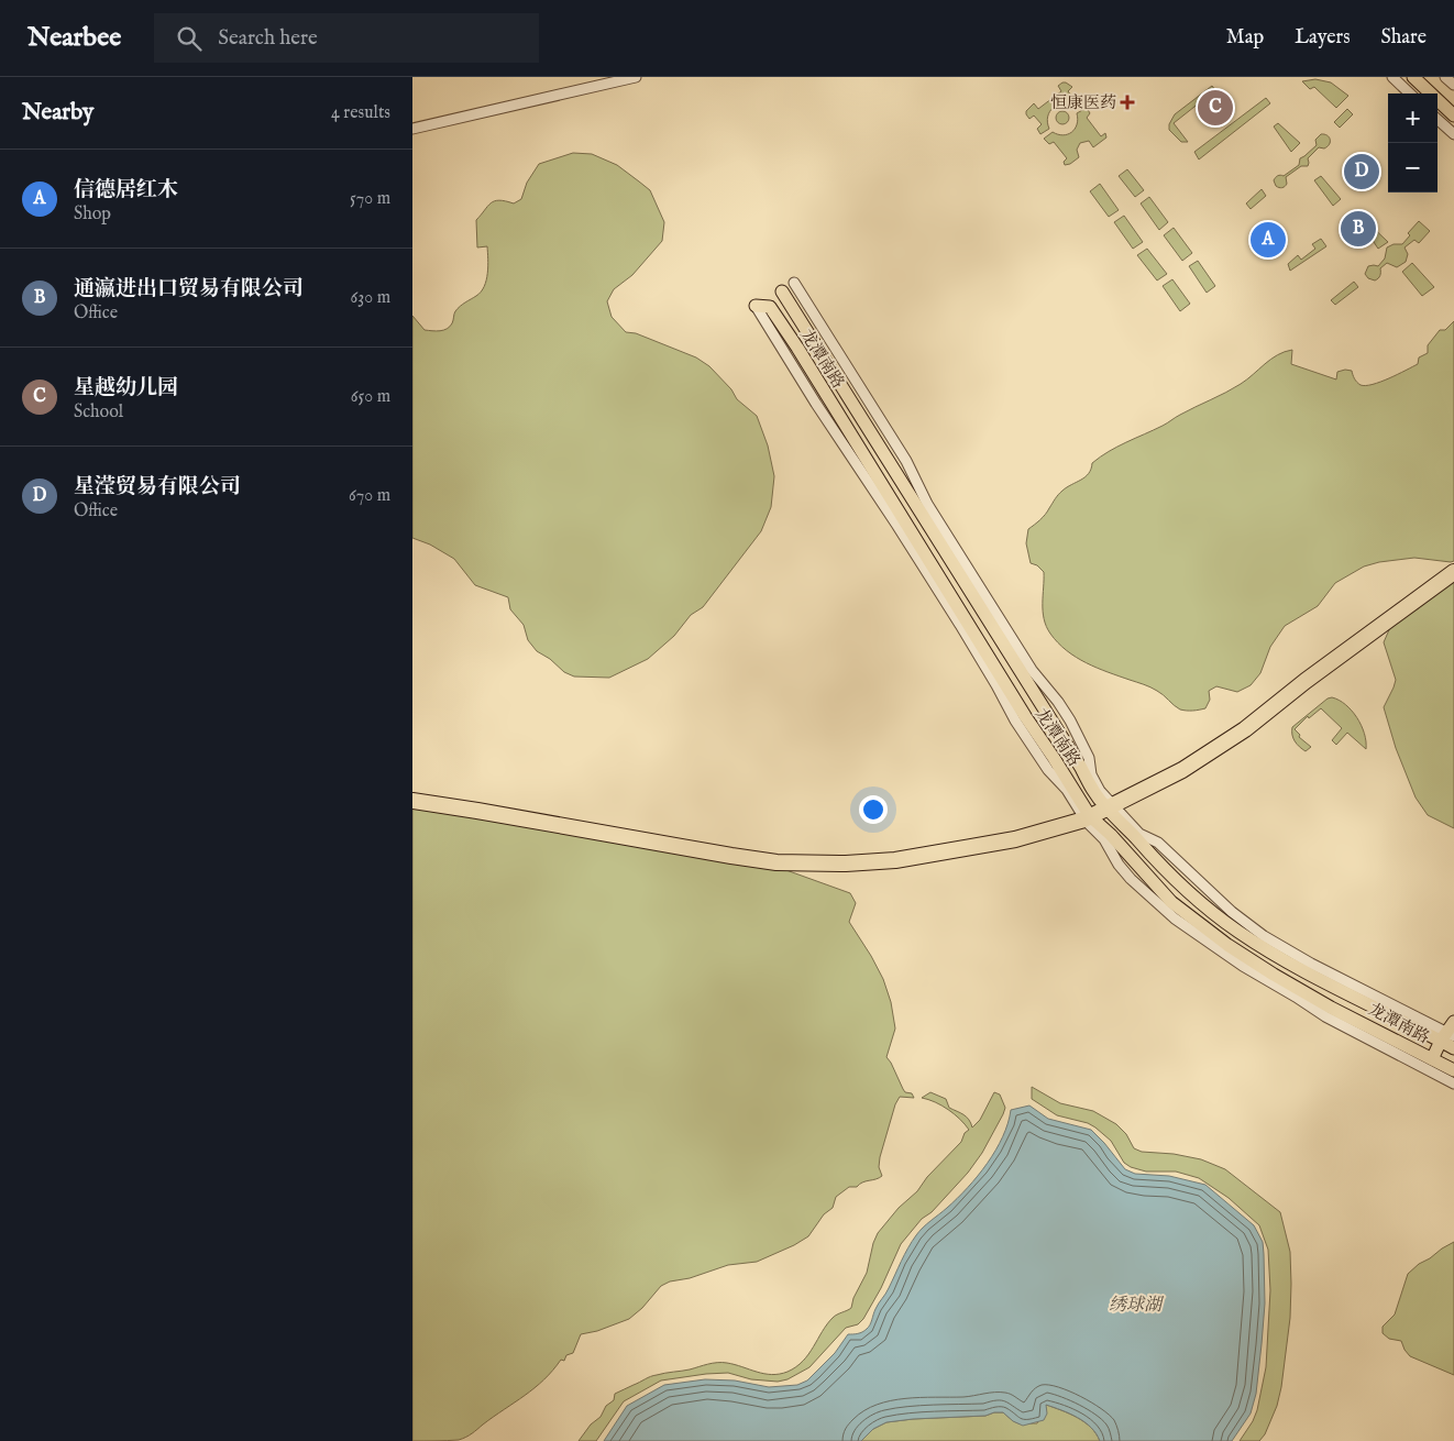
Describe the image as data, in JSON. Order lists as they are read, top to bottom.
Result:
{
  "streets": {
    "main road": ["龙潭南路"]
  },
  "water": ["绣球湖"],
  "places": {
    "health": ["恒康医药"]
  },
  "page": {
    "header": "Nearbee",
    "search": "Search here",
    "nav": ["Map", "Layers", "Share"],
    "heading": ["Nearby", "4 results"],
    "pins": [
      "C",
      "D",
      "B",
      "A"
    ],
    "map_buttons": ["+", "−"],
    "list": [
      {
        "mark": "A",
        "name": "信德居红木",
        "note": "Shop",
        "value": "570 m"
      },
      {
        "mark": "B",
        "name": "通瀛进出口贸易有限公司",
        "note": "Office",
        "value": "630 m"
      },
      {
        "mark": "C",
        "name": "星越幼儿园",
        "note": "School",
        "value": "650 m"
      },
      {
        "mark": "D",
        "name": "星滢贸易有限公司",
        "note": "Office",
        "value": "670 m"
      }
    ]
  }
}
